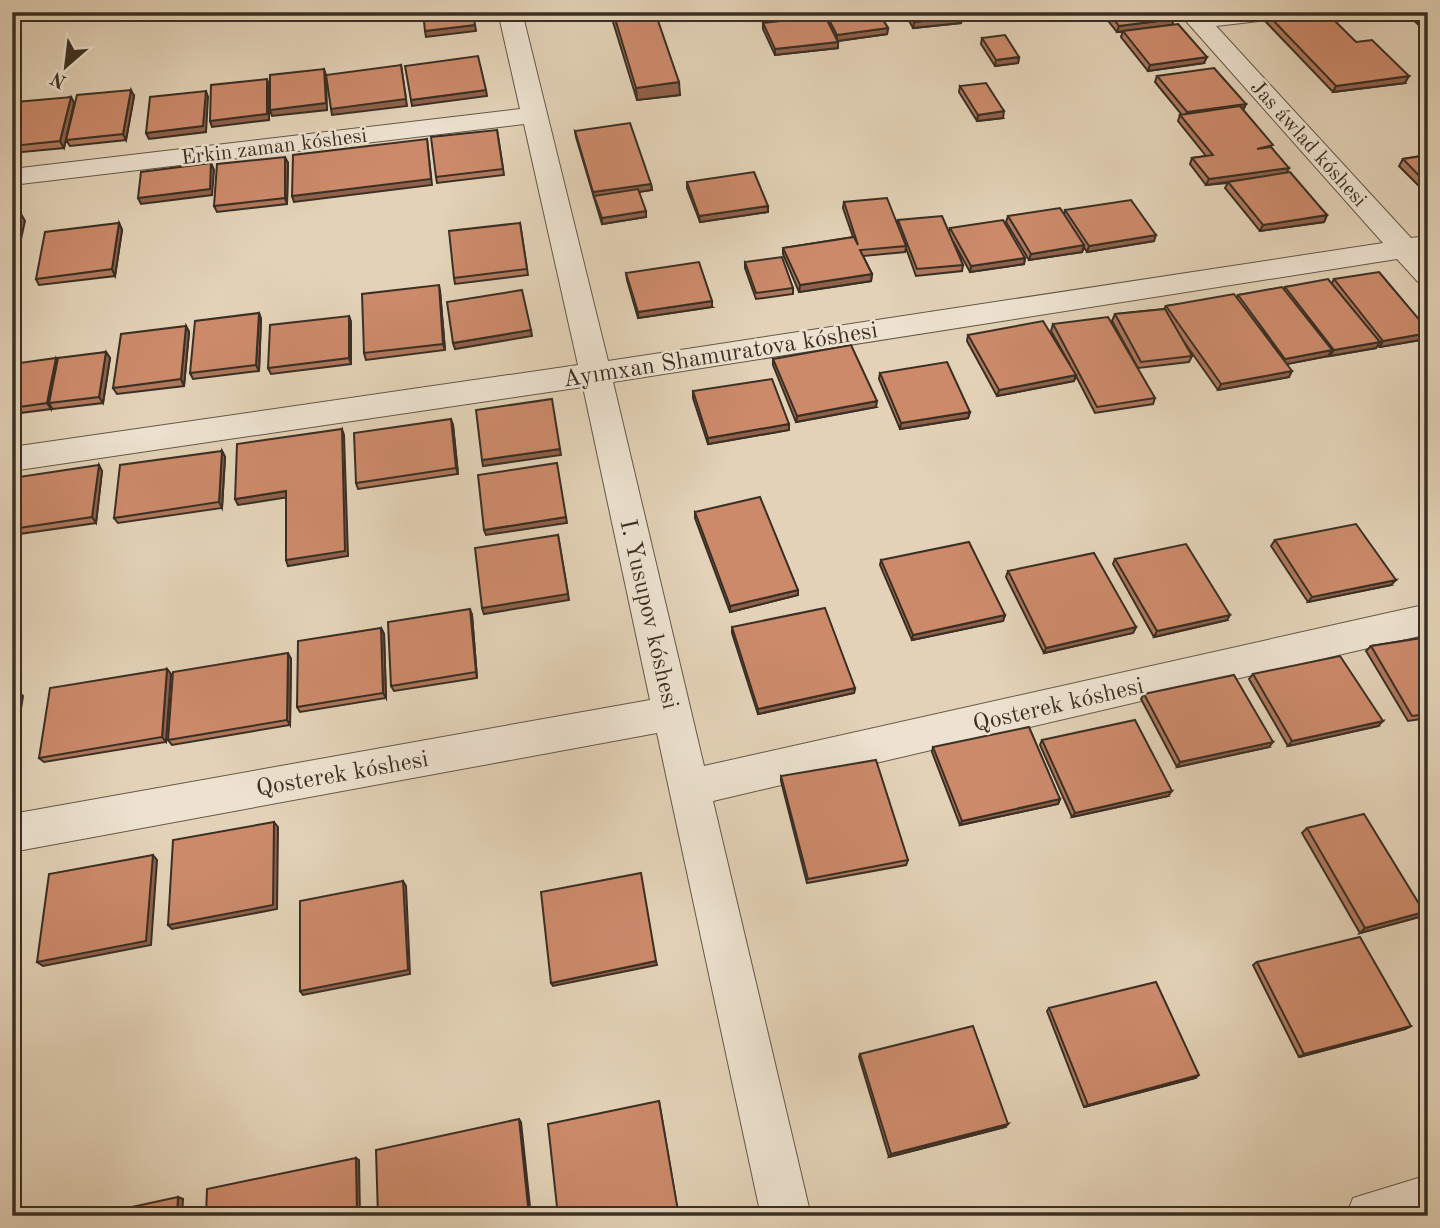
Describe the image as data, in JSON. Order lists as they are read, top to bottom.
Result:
{
  "streets": {
    "street": [
      "Jas áwlad kóshesi",
      "Erkin zaman kóshesi",
      "Ayımxan Shamuratova kóshesi",
      "I. Yusupov kóshesi",
      "Qosterek kóshesi"
    ]
  },
  "crossings": [
    ["Jas áwlad kóshesi", "Ayımxan Shamuratova kóshesi"],
    ["Erkin zaman kóshesi", "I. Yusupov kóshesi"],
    ["Ayımxan Shamuratova kóshesi", "I. Yusupov kóshesi"],
    ["I. Yusupov kóshesi", "Qosterek kóshesi"]
  ],
  "north": "bottom left"
}
